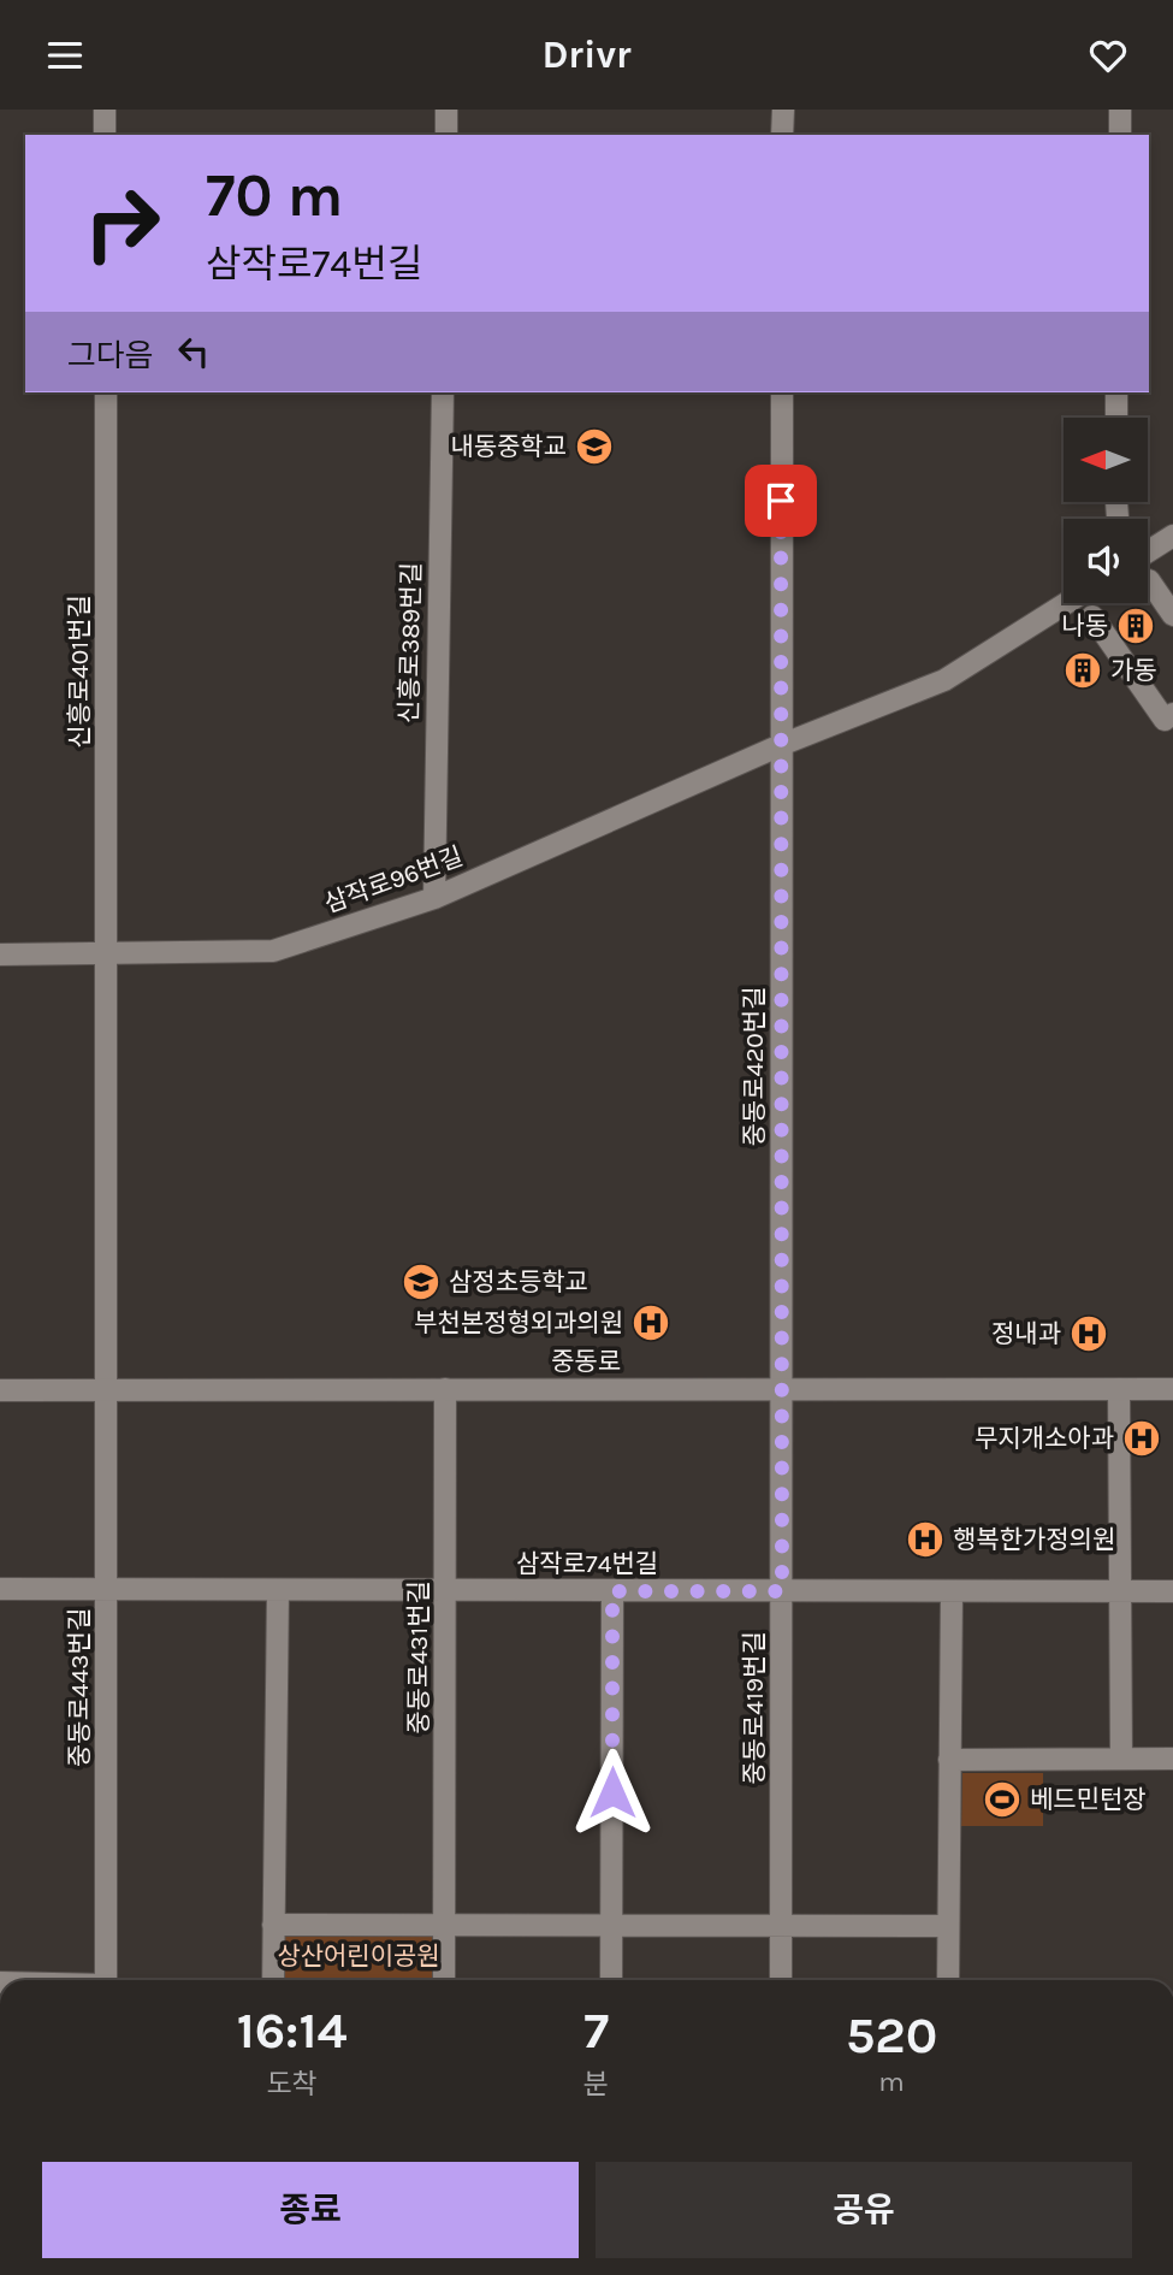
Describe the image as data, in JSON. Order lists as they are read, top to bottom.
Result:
{
  "streets": {
    "street": [
      "신흥로389번길",
      "신흥로401번길",
      "삼작로96번길",
      "중동로420번길",
      "중동로",
      "삼작로74번길",
      "중동로431번길",
      "중동로443번길",
      "중동로419번길"
    ]
  },
  "crossings": [
    ["신흥로389번길", "삼작로96번길"],
    ["신흥로401번길", "삼작로96번길"],
    ["신흥로401번길", "중동로"],
    ["신흥로401번길", "중동로443번길"],
    ["삼작로96번길", "중동로420번길"],
    ["중동로420번길", "중동로"],
    ["중동로420번길", "중동로419번길"],
    ["중동로", "중동로431번길"],
    ["중동로", "중동로443번길"],
    ["중동로", "중동로419번길"],
    ["삼작로74번길", "중동로431번길"],
    ["삼작로74번길", "중동로443번길"],
    ["삼작로74번길", "중동로419번길"]
  ],
  "parks": ["상산어린이공원"],
  "places": {
    "school or university": ["내동중학교", "삼정초등학교"],
    "building": ["나동", "가동"],
    "hospital": [
      "부천본정형외과의원",
      "정내과",
      "무지개소아과",
      "행복한가정의원"
    ],
    "sports": ["베드민턴장"]
  },
  "north": "left",
  "page": {
    "header": "Drivr",
    "turn": ["70 m", "삼작로74번길"],
    "then": "그다음",
    "eta": [
      "16:14",
      "도착",
      "7",
      "분",
      "520",
      "m"
    ],
    "buttons": ["종료", "공유"]
  }
}
